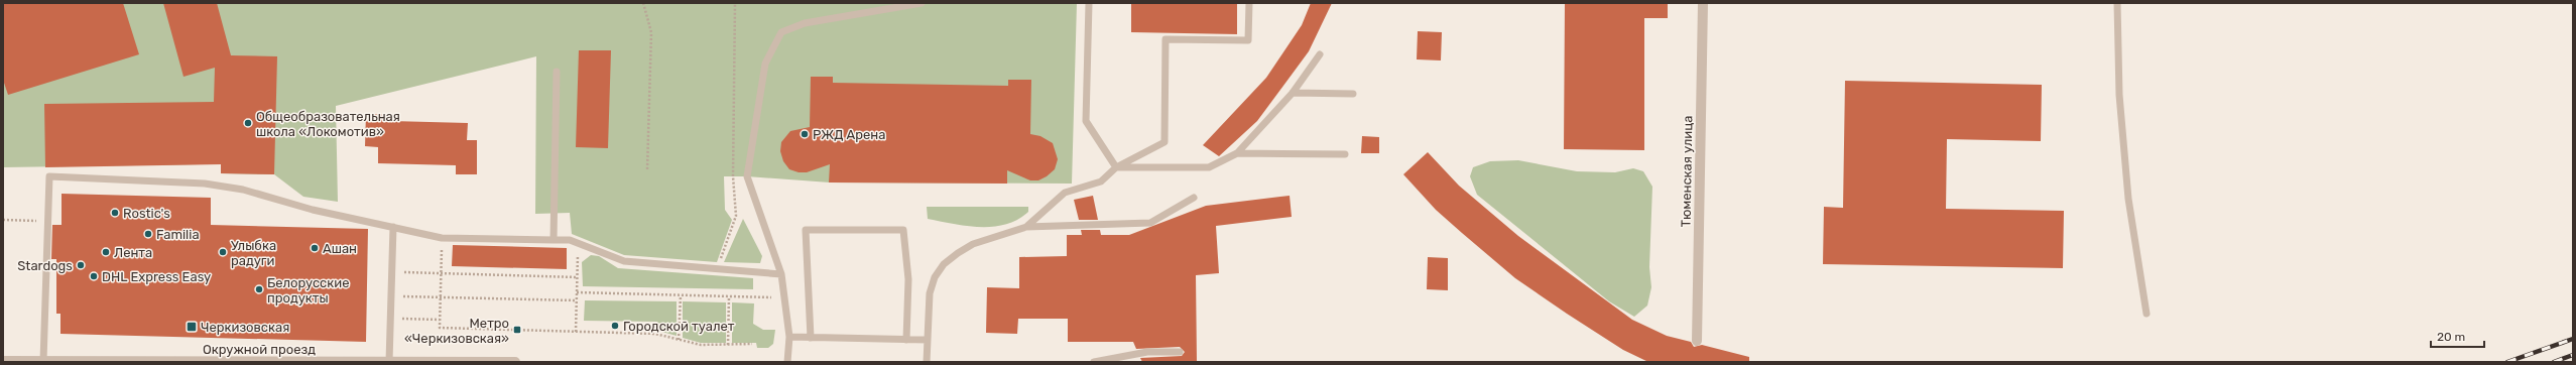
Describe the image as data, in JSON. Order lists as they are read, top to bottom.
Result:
{
  "streets": {
    "street": ["Тюменская улица", "Окружной проезд"]
  },
  "places": {
    "other": [
      "Общеобразовательная школа «Локомотив»",
      "РЖД Арена",
      "Rostic's",
      "Familia",
      "Ашан",
      "Лента",
      "Улыбка радуги",
      "Stardogs",
      "DHL Express Easy",
      "Белорусские продукты",
      "Городской туалет"
    ],
    "transit": ["Черкизовская", "Метро «Черкизовская»"]
  },
  "scale_bar": "20 m"
}
